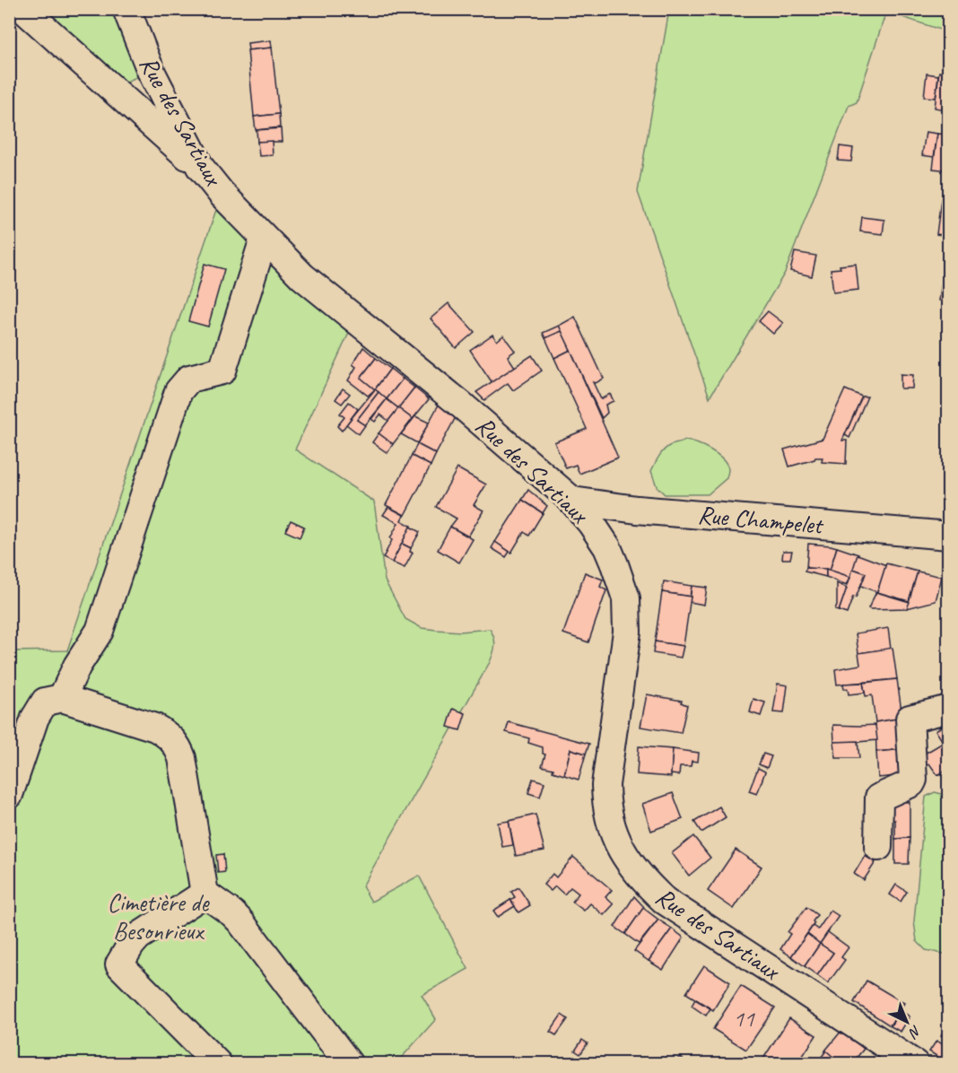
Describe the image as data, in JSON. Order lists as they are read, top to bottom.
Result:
{
  "streets": {
    "street": ["Rue des Sartiaux", "Rue Champelet"]
  },
  "crossings": [
    ["Rue des Sartiaux", "Rue Champelet"]
  ],
  "parks": ["Cimetière de Besonrieux"],
  "house_numbers": ["11"],
  "north": "bottom right"
}
